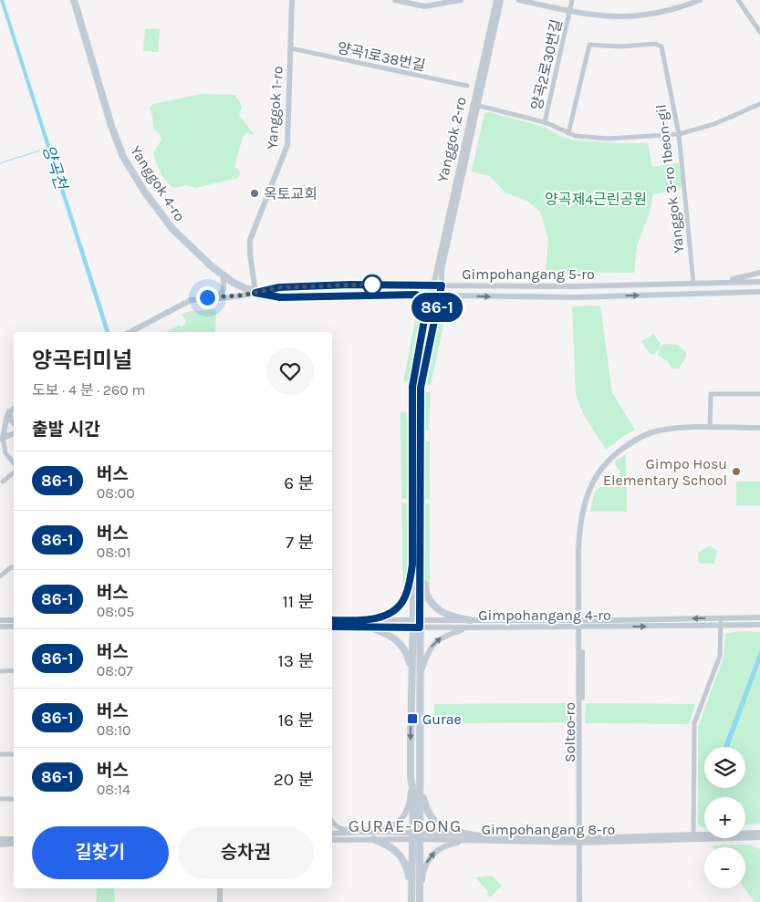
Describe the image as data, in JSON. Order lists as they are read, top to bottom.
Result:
{
  "streets": {
    "main road": ["Yanggok 4-ro", "Gimpohangang 5-ro"],
    "street": [
      "양곡1로38번길",
      "양곡2로30번길",
      "Yanggok 1-ro",
      "Yanggok 2-ro",
      "Yanggok 3-ro 1beon-gil",
      "Gimpohangang 4-ro",
      "Solteo-ro",
      "Gimpohangang 8-ro"
    ]
  },
  "crossings": [
    ["양곡1로38번길", "Yanggok 1-ro"],
    ["Yanggok 1-ro", "Yanggok 4-ro"],
    ["Yanggok 1-ro", "Gimpohangang 5-ro"],
    ["Yanggok 2-ro", "Gimpohangang 5-ro"],
    ["Yanggok 3-ro 1beon-gil", "Gimpohangang 5-ro"],
    ["Yanggok 4-ro", "Gimpohangang 5-ro"],
    ["Gimpohangang 4-ro", "Solteo-ro"],
    ["Solteo-ro", "Gimpohangang 8-ro"]
  ],
  "districts": ["GURAE-DONG"],
  "water": ["양곡천"],
  "parks": ["양곡제4근린공원"],
  "places": {
    "other": ["옥토교회", "Gimpo Hosu Elementary School"],
    "transit": ["Gurae"]
  },
  "lines": ["bus line 86-1"],
  "page": {
    "on_map": "86-1",
    "heading": [
      ["양곡터미널", "도보 · 4 분 · 260 m"],
      "출발 시간"
    ],
    "list": [
      {
        "mark": "86-1",
        "name": "버스",
        "note": "08:00",
        "value": "6 분"
      },
      {
        "mark": "86-1",
        "name": "버스",
        "note": "08:01",
        "value": "7 분"
      },
      {
        "mark": "86-1",
        "name": "버스",
        "note": "08:05",
        "value": "11 분"
      },
      {
        "mark": "86-1",
        "name": "버스",
        "note": "08:07",
        "value": "13 분"
      },
      {
        "mark": "86-1",
        "name": "버스",
        "note": "08:10",
        "value": "16 분"
      },
      {
        "mark": "86-1",
        "name": "버스",
        "note": "08:14",
        "value": "20 분"
      }
    ],
    "map_buttons": ["+", "−"],
    "buttons": ["길찾기", "승차권"]
  }
}
